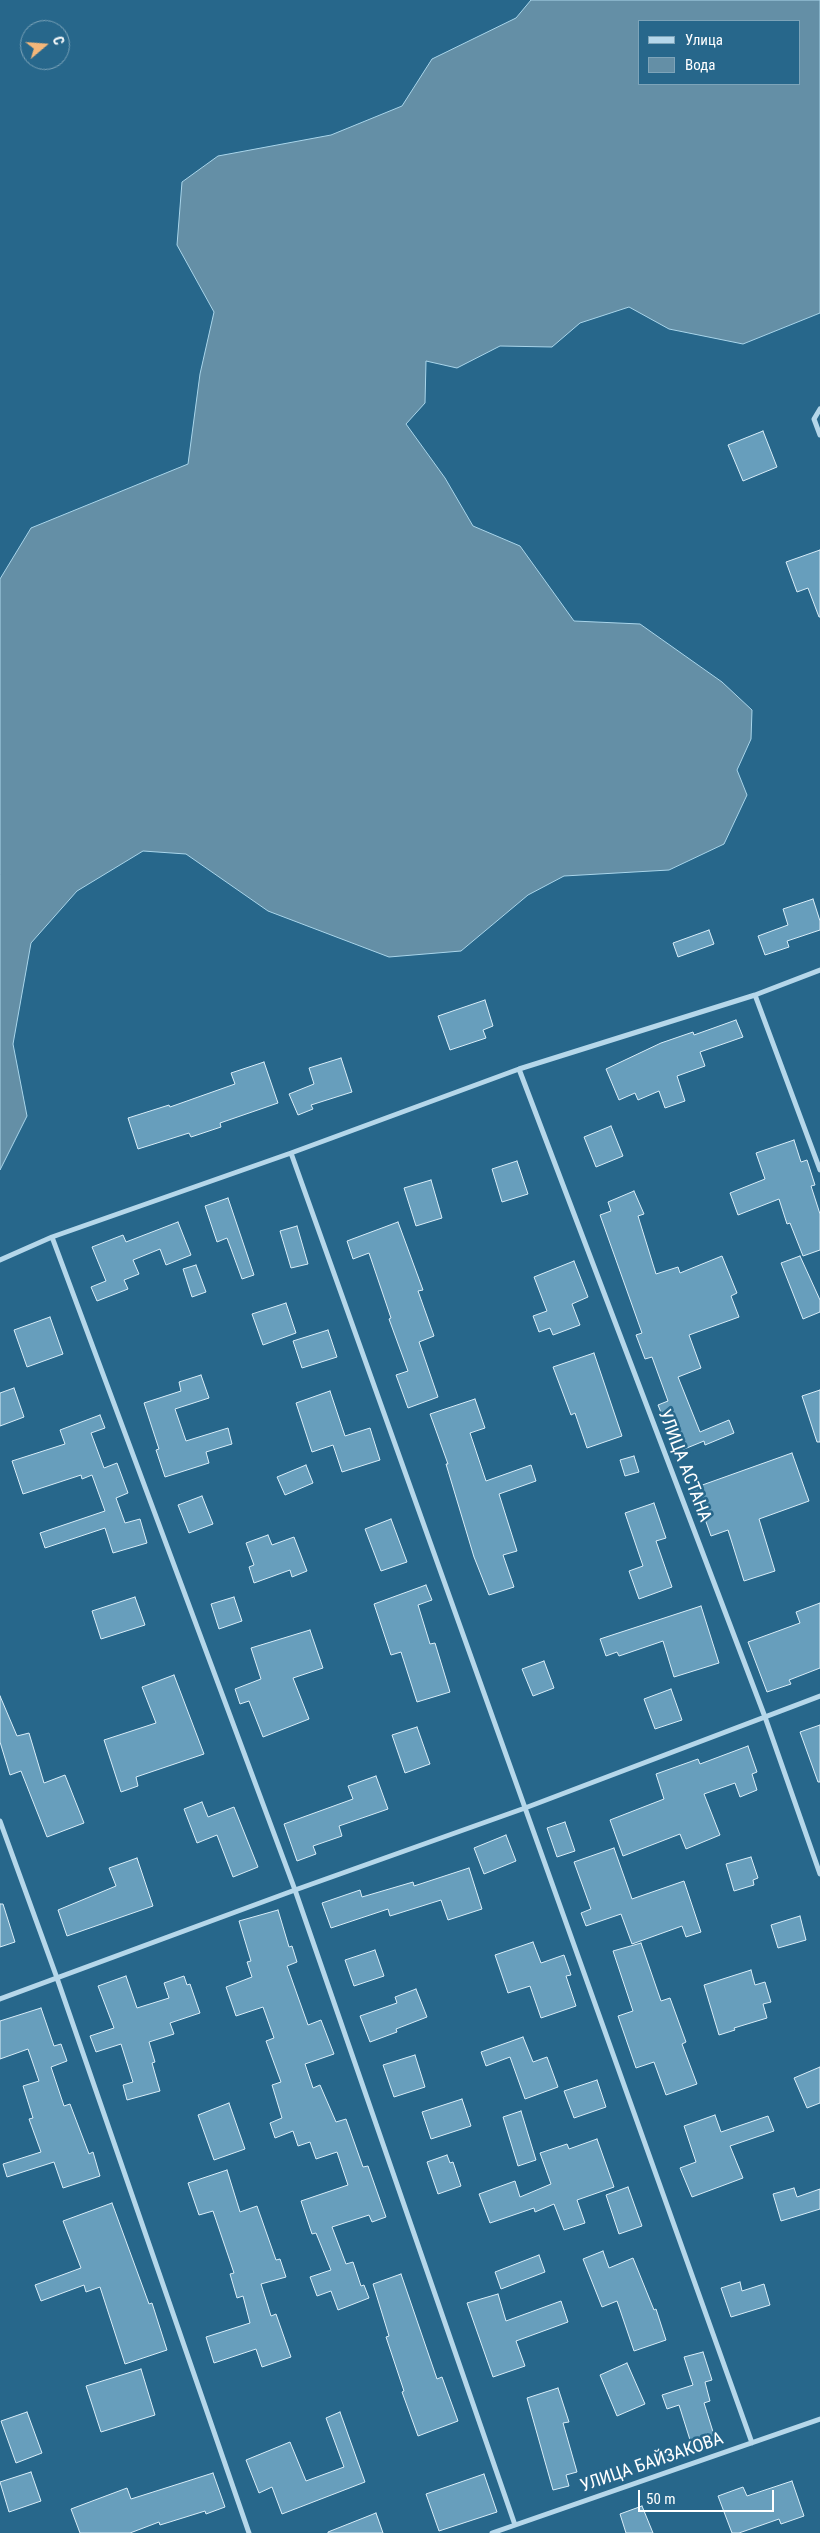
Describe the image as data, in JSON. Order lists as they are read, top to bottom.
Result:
{
  "streets": {
    "street": ["УЛИЦА АСТАНА", "УЛИЦА БАЙЗАКОВА"]
  },
  "legend": ["Улица", "Вода"],
  "scale_bar": "50 m",
  "north": "right"
}
